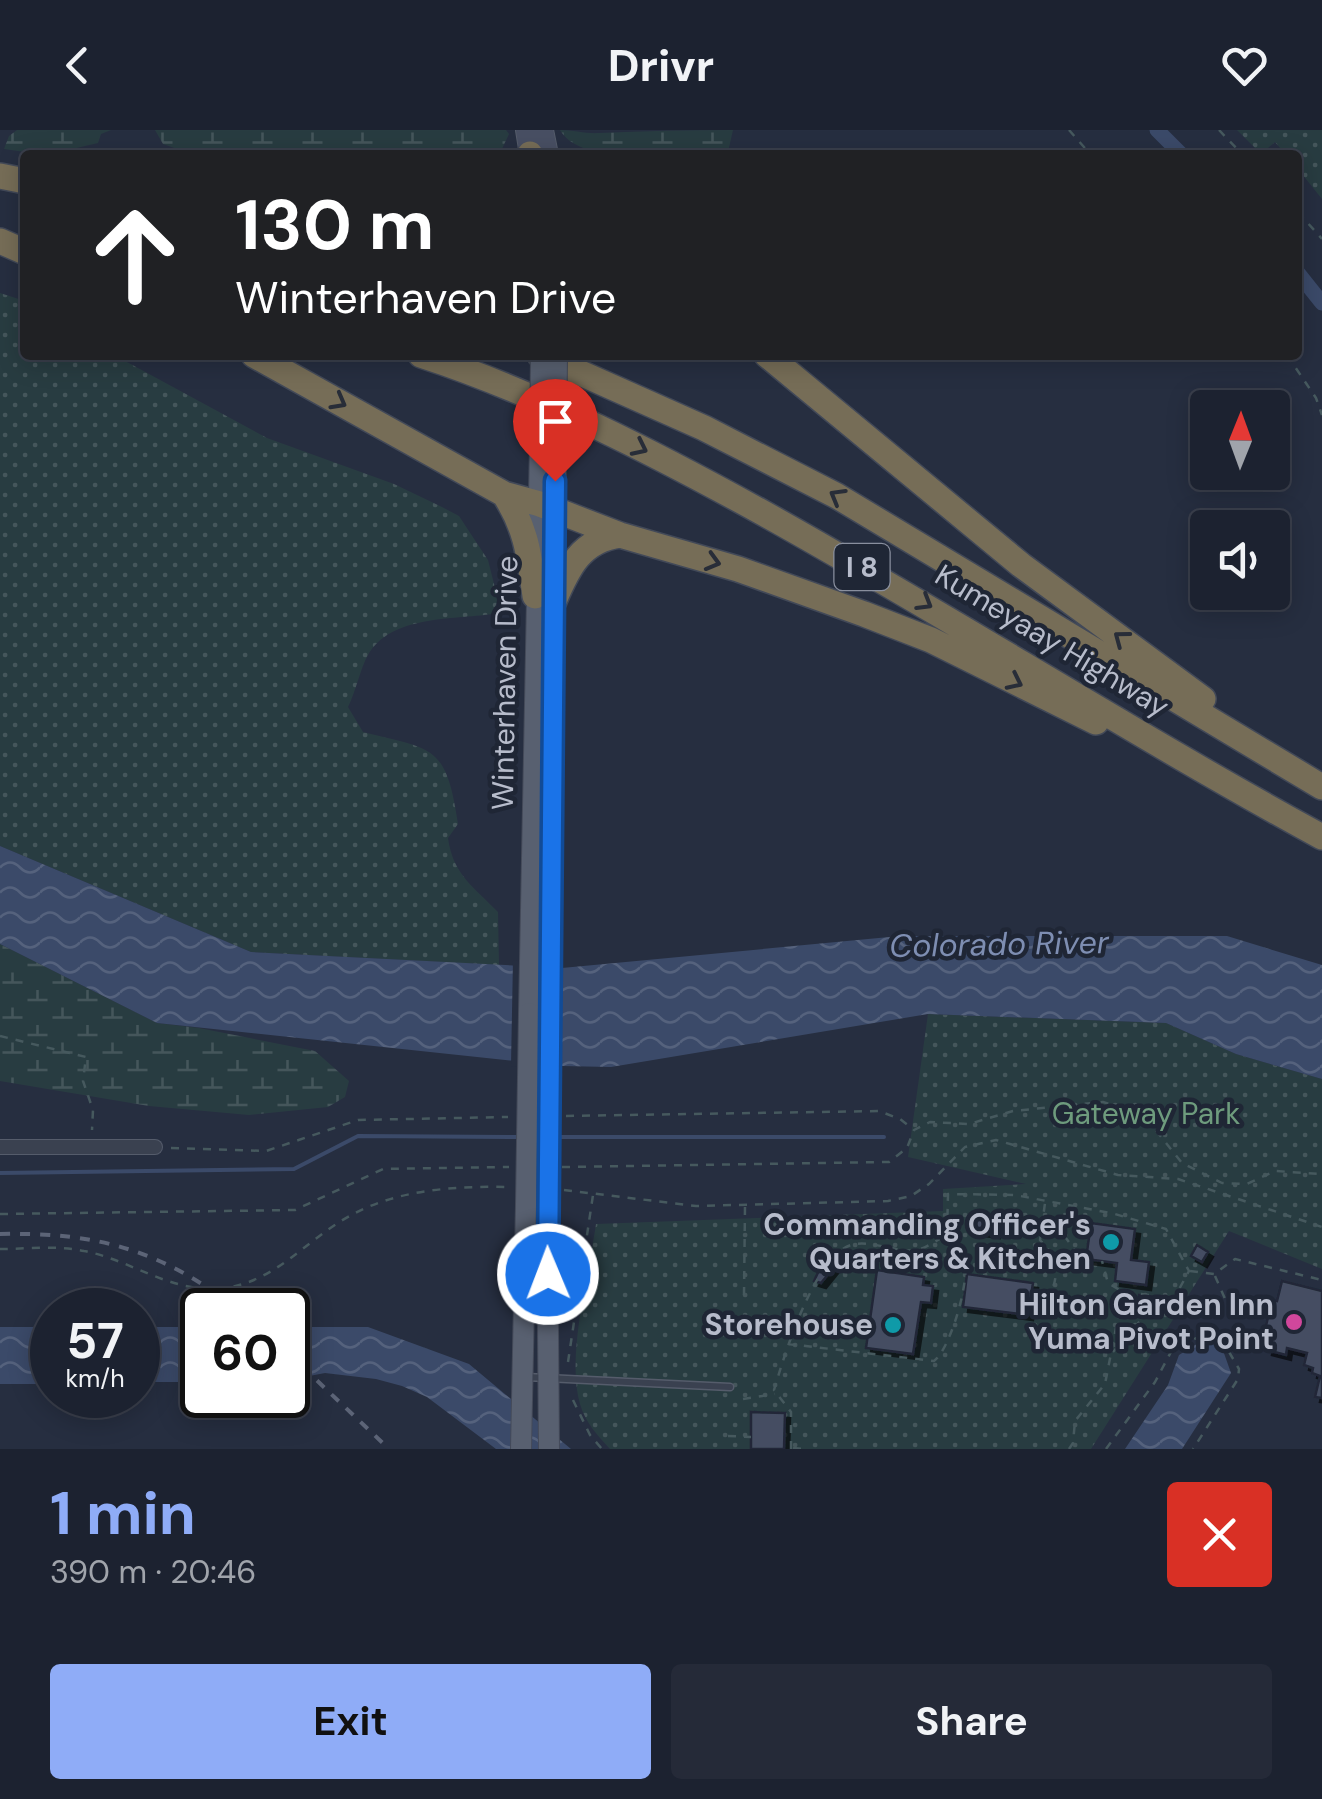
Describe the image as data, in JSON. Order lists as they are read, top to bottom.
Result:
{
  "streets": {
    "highway": ["I 8", "Kumeyaay Highway"],
    "main road": ["Winterhaven Drive"]
  },
  "water": ["Colorado River"],
  "parks": ["Gateway Park"],
  "places": ["Commanding Officer's Quarters & Kitchen", "Hilton Garden Inn Yuma Pivot Point", "Storehouse"],
  "north": "top",
  "page": {
    "header": "Drivr",
    "turn": ["130 m", "Winterhaven Drive"],
    "speed": "57 km/h",
    "limit": "60",
    "heading": ["1 min", "390 m · 20:46"],
    "buttons": ["Exit", "Share"]
  }
}
